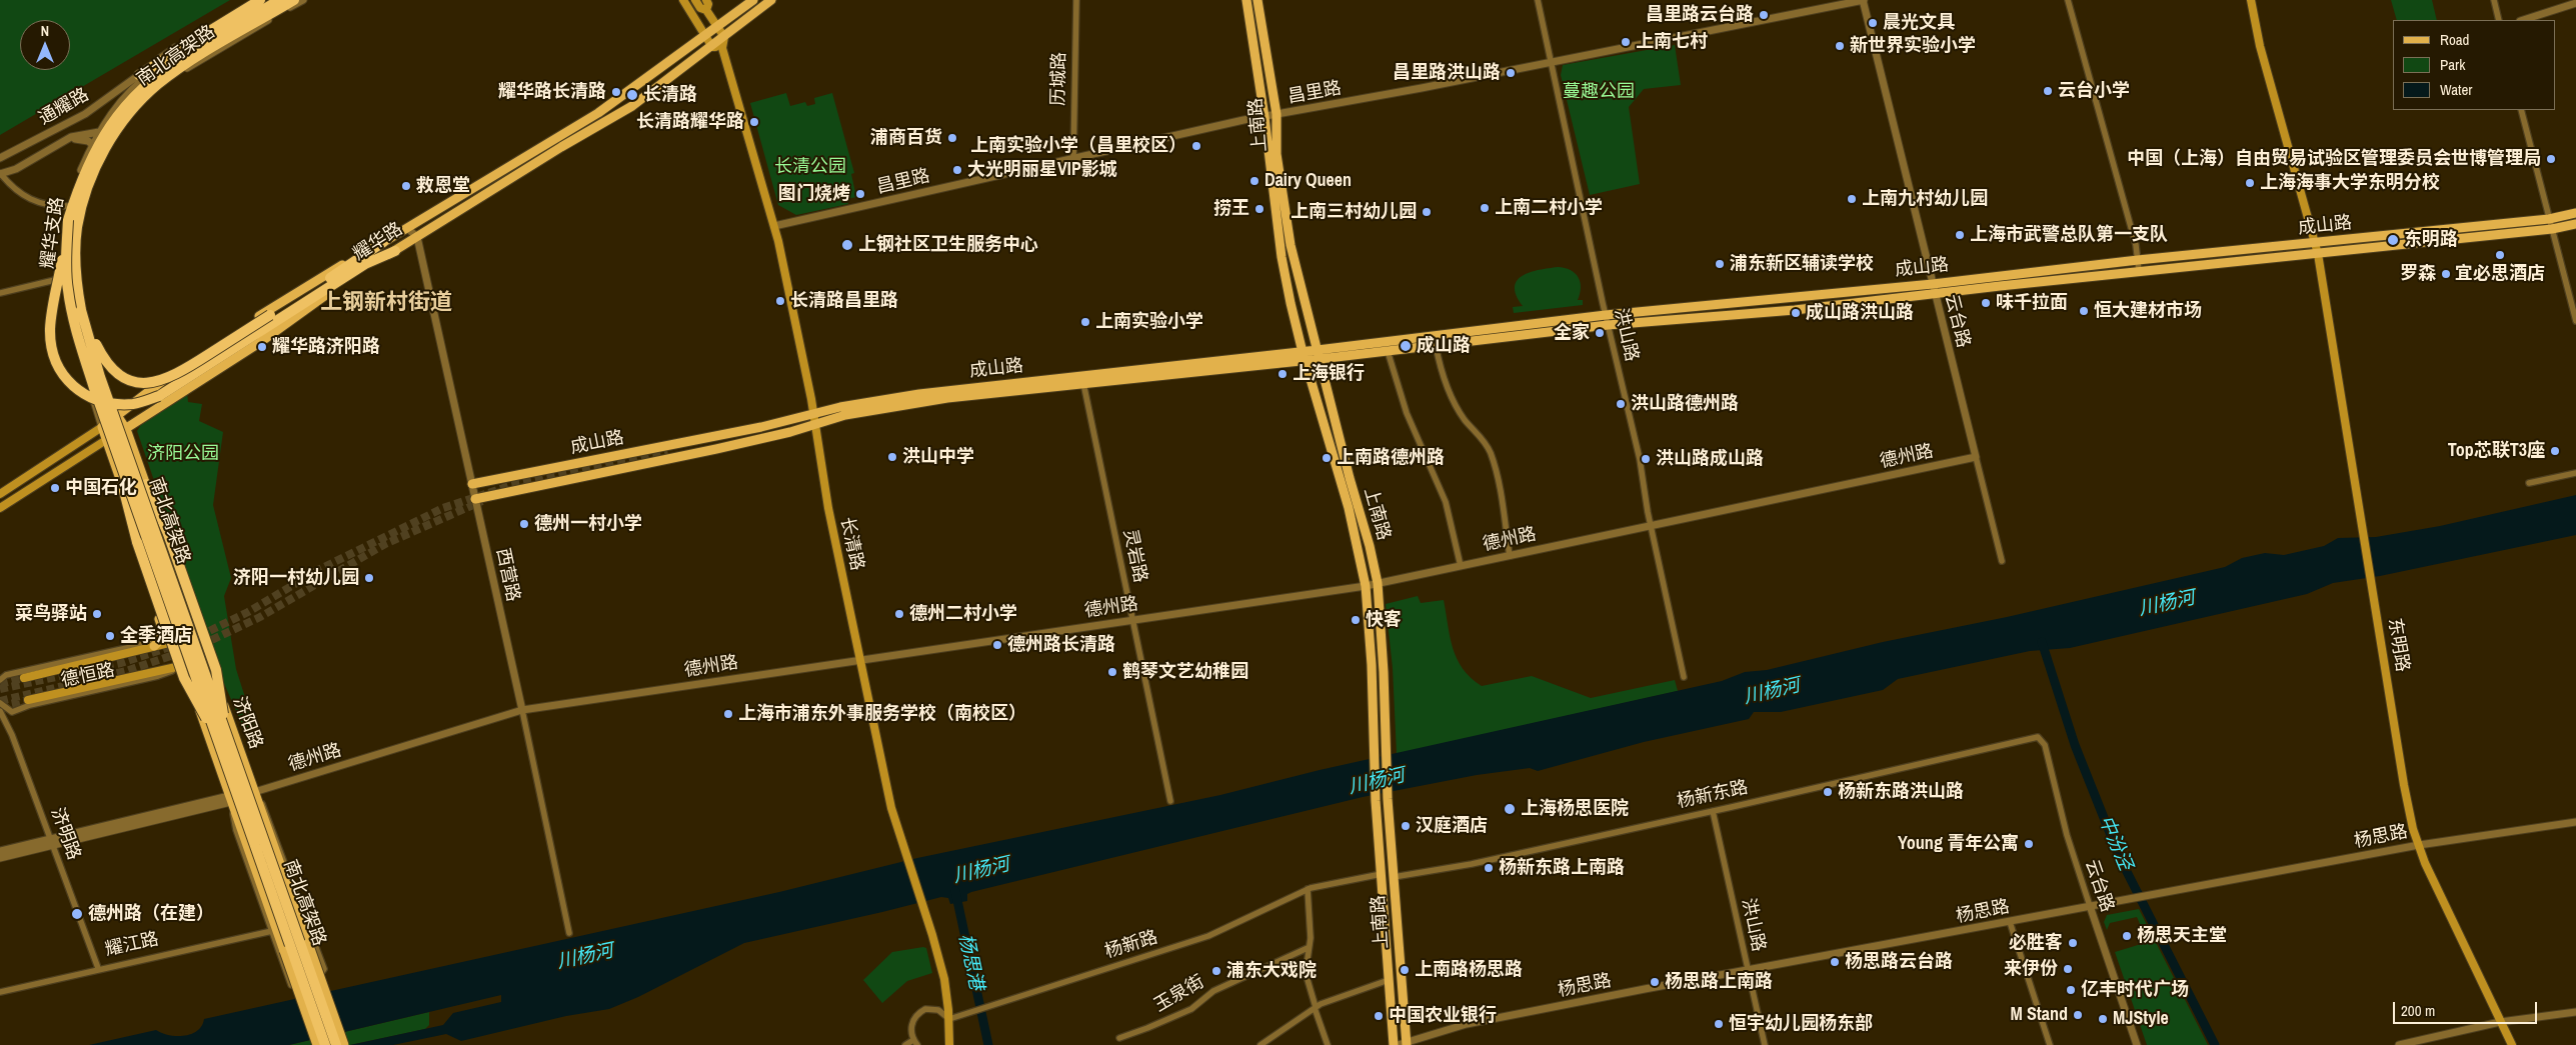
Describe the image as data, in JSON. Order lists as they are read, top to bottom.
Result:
{
  "streets": {
    "highway": ["南北高架路"],
    "main road": [
      "上南路",
      "成山路",
      "耀华路",
      "长清路",
      "东明路",
      "济阳路"
    ],
    "street": [
      "历城路",
      "昌里路",
      "通耀路",
      "耀华支路",
      "云台路",
      "洪山路",
      "德州路",
      "灵岩路",
      "西营路",
      "德恒路",
      "杨新东路",
      "济明路",
      "杨思路",
      "耀江路",
      "杨新路",
      "玉泉街"
    ]
  },
  "crossings": [
    ["历城路", "昌里路"],
    ["昌里路", "上南路"],
    ["昌里路", "云台路"],
    ["昌里路", "洪山路"],
    ["昌里路", "长清路"],
    ["通耀路", "耀华支路"],
    ["上南路", "成山路"],
    ["上南路", "德州路"],
    ["上南路", "杨新东路"],
    ["上南路", "杨思路"],
    ["上南路", "杨新路"],
    ["成山路", "云台路"],
    ["成山路", "洪山路"],
    ["成山路", "长清路"],
    ["成山路", "灵岩路"],
    ["成山路", "西营路"],
    ["成山路", "东明路"],
    ["耀华支路", "耀华路"],
    ["耀华支路", "济阳路"],
    ["耀华路", "长清路"],
    ["耀华路", "西营路"],
    ["耀华路", "济阳路"],
    ["云台路", "德州路"],
    ["云台路", "杨新东路"],
    ["云台路", "杨思路"],
    ["洪山路", "德州路"],
    ["洪山路", "杨新东路"],
    ["洪山路", "杨思路"],
    ["德州路", "长清路"],
    ["德州路", "灵岩路"],
    ["德州路", "西营路"],
    ["德州路", "济阳路"],
    ["德州路", "济明路"],
    ["长清路", "杨新路"],
    ["东明路", "杨思路"],
    ["济明路", "耀江路"]
  ],
  "districts": ["上钢新村街道"],
  "water": ["川杨河", "中汾泾", "杨思港"],
  "parks": ["蔓趣公园", "长清公园", "济阳公园"],
  "places": [
    "昌里路云台路",
    "晨光文具",
    "上南七村",
    "新世界实验小学",
    "昌里路洪山路",
    "云台小学",
    "耀华路长清路",
    "长清路",
    "长清路耀华路",
    "浦商百货",
    "上南实验小学（昌里校区）",
    "中国（上海）自由贸易试验区管理委员会世博管理局",
    "大光明丽星VIP影城",
    "Dairy Queen",
    "上海海事大学东明分校",
    "救恩堂",
    "图门烧烤",
    "上南九村幼儿园",
    "上南二村小学",
    "捞王",
    "上南三村幼儿园",
    "上海市武警总队第一支队",
    "东明路",
    "上钢社区卫生服务中心",
    "宜必思酒店",
    "浦东新区辅读学校",
    "罗森",
    "长清路昌里路",
    "味千拉面",
    "恒大建材市场",
    "成山路洪山路",
    "上南实验小学",
    "全家",
    "成山路",
    "耀华路济阳路",
    "上海银行",
    "洪山路德州路",
    "Top芯联T3座",
    "洪山中学",
    "上南路德州路",
    "洪山路成山路",
    "中国石化",
    "德州一村小学",
    "济阳一村幼儿园",
    "菜鸟驿站",
    "德州二村小学",
    "快客",
    "全季酒店",
    "德州路长清路",
    "鹤琴文艺幼稚园",
    "上海市浦东外事服务学校（南校区）",
    "杨新东路洪山路",
    "上海杨思医院",
    "汉庭酒店",
    "Young 青年公寓",
    "杨新东路上南路",
    "德州路（在建）",
    "杨思天主堂",
    "必胜客",
    "杨思路云台路",
    "来伊份",
    "上南路杨思路",
    "浦东大戏院",
    "杨思路上南路",
    "亿丰时代广场",
    "M Stand",
    "中国农业银行",
    "MJStyle",
    "恒宇幼儿园杨东部"
  ],
  "legend": ["Road", "Park", "Water"],
  "scale_bar": "200 m",
  "north": "top"
}
